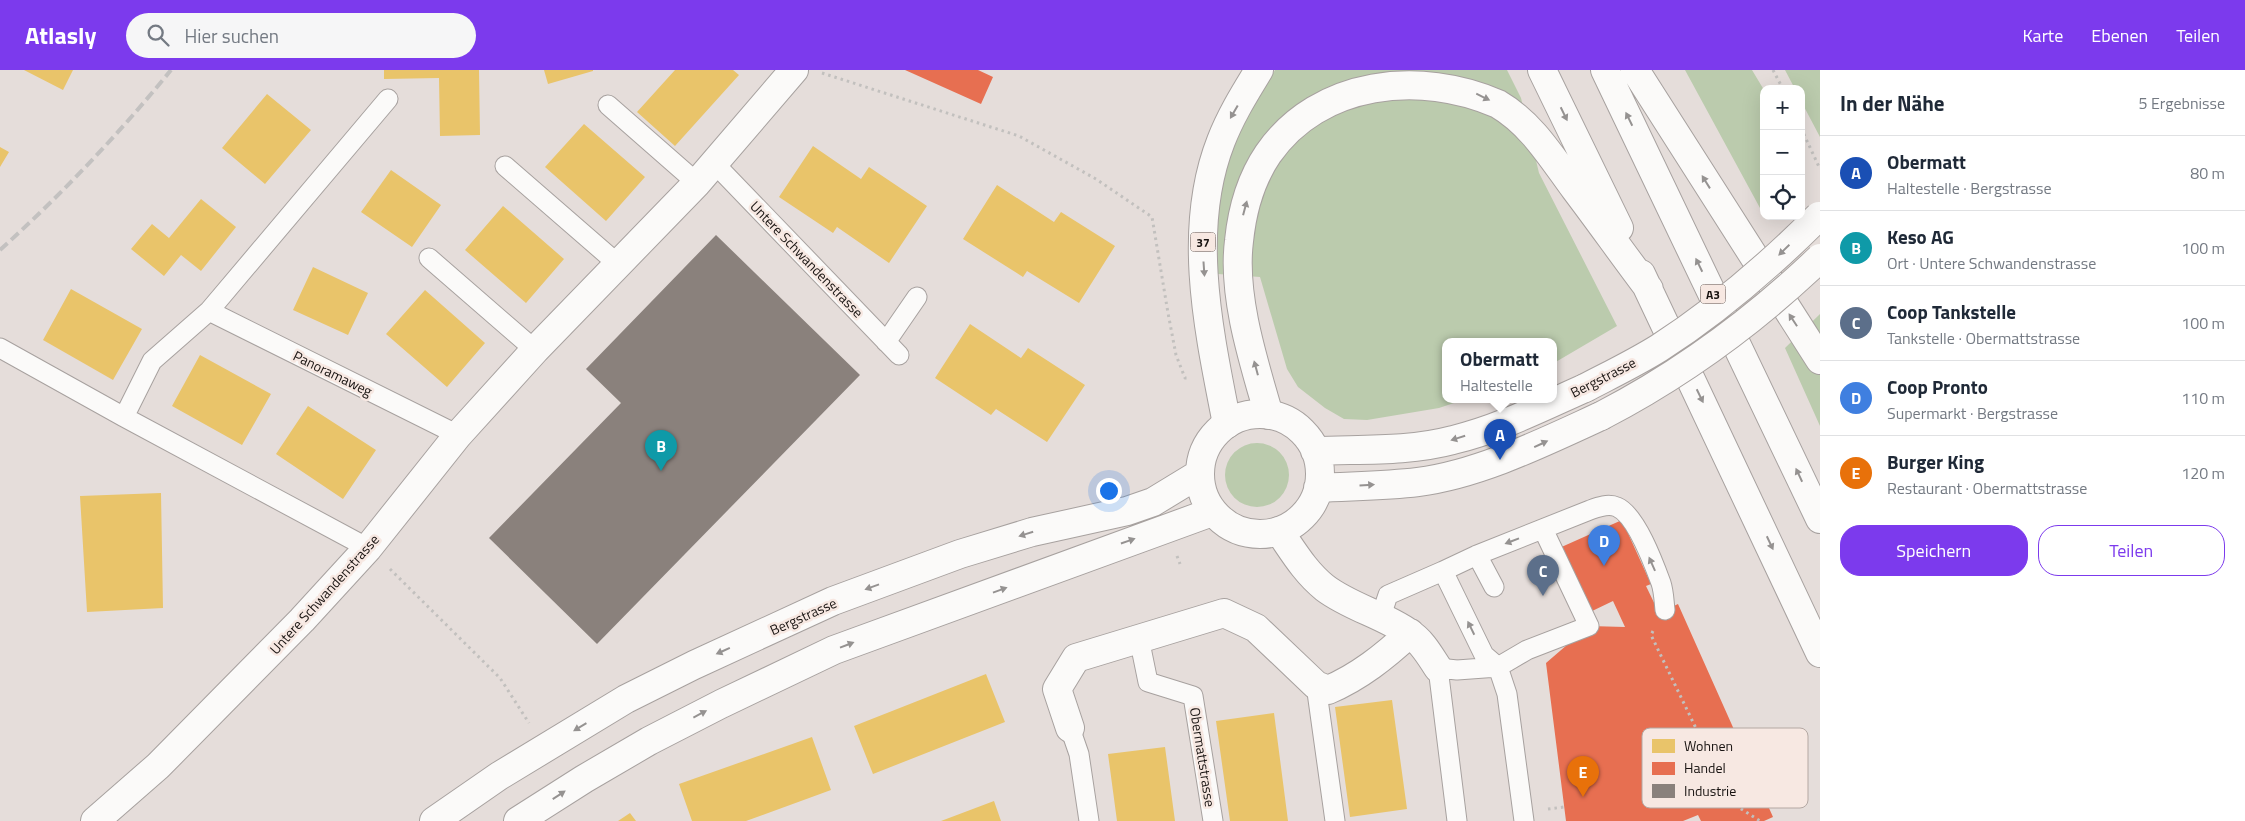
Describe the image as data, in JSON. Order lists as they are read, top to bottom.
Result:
{
  "streets": {
    "main road": [
      "37",
      "Untere Schwandenstrasse",
      "A3",
      "Bergstrasse"
    ],
    "lane": ["Panoramaweg", "Obermattstrasse"]
  },
  "crossings": [
    ["37", "Bergstrasse"],
    ["Untere Schwandenstrasse", "Panoramaweg"]
  ],
  "legend": ["Wohnen", "Handel", "Industrie"],
  "page": {
    "header": "Atlasly",
    "search": "Hier suchen",
    "nav": ["Karte", "Ebenen", "Teilen"],
    "heading": ["In der Nähe", "5 Ergebnisse"],
    "map_buttons": ["+", "−"],
    "list": [
      {
        "mark": "A",
        "name": "Obermatt",
        "note": "Haltestelle · Bergstrasse",
        "value": "80 m"
      },
      {
        "mark": "B",
        "name": "Keso AG",
        "note": "Ort · Untere Schwandenstrasse",
        "value": "100 m"
      },
      {
        "mark": "C",
        "name": "Coop Tankstelle",
        "note": "Tankstelle · Obermattstrasse",
        "value": "100 m"
      },
      {
        "mark": "D",
        "name": "Coop Pronto",
        "note": "Supermarkt · Bergstrasse",
        "value": "110 m"
      },
      {
        "mark": "E",
        "name": "Burger King",
        "note": "Restaurant · Obermattstrasse",
        "value": "120 m"
      }
    ],
    "popup": ["Obermatt", "Haltestelle"],
    "pins": [
      "A",
      "B",
      "D",
      "C",
      "E"
    ],
    "buttons": ["Speichern", "Teilen"]
  }
}
